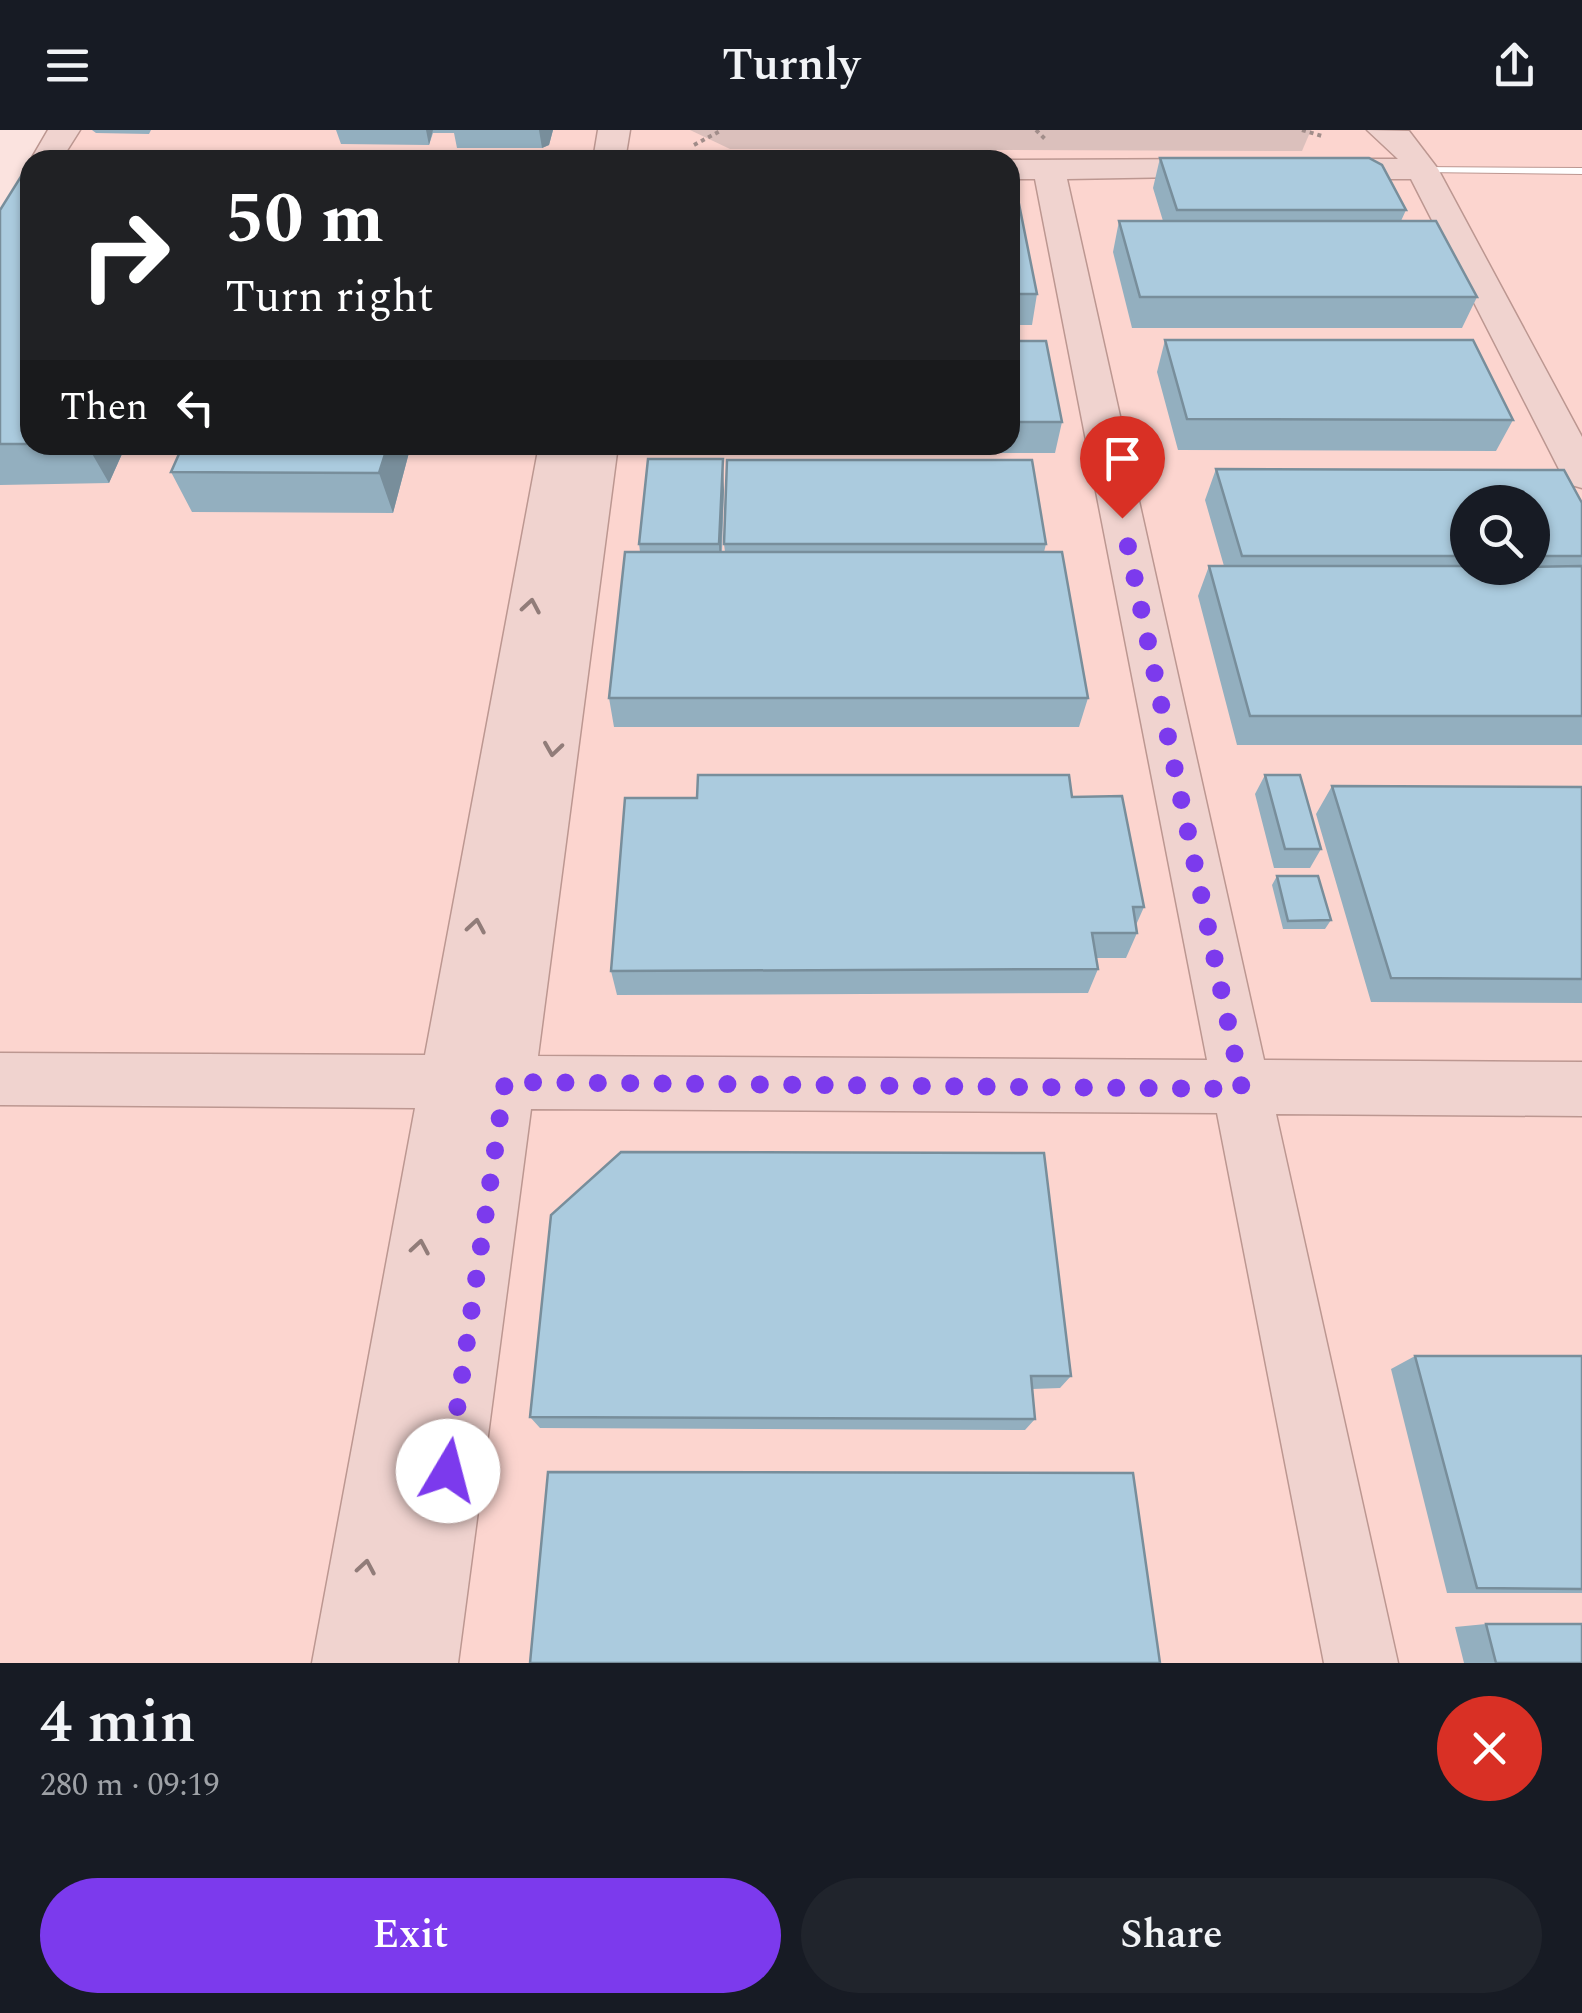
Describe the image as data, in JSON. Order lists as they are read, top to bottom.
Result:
{
  "page": {
    "header": "Turnly",
    "turn": ["50 m", "Turn right"],
    "then": "Then",
    "heading": ["4 min", "280 m · 09:19"],
    "buttons": ["Exit", "Share"]
  }
}
